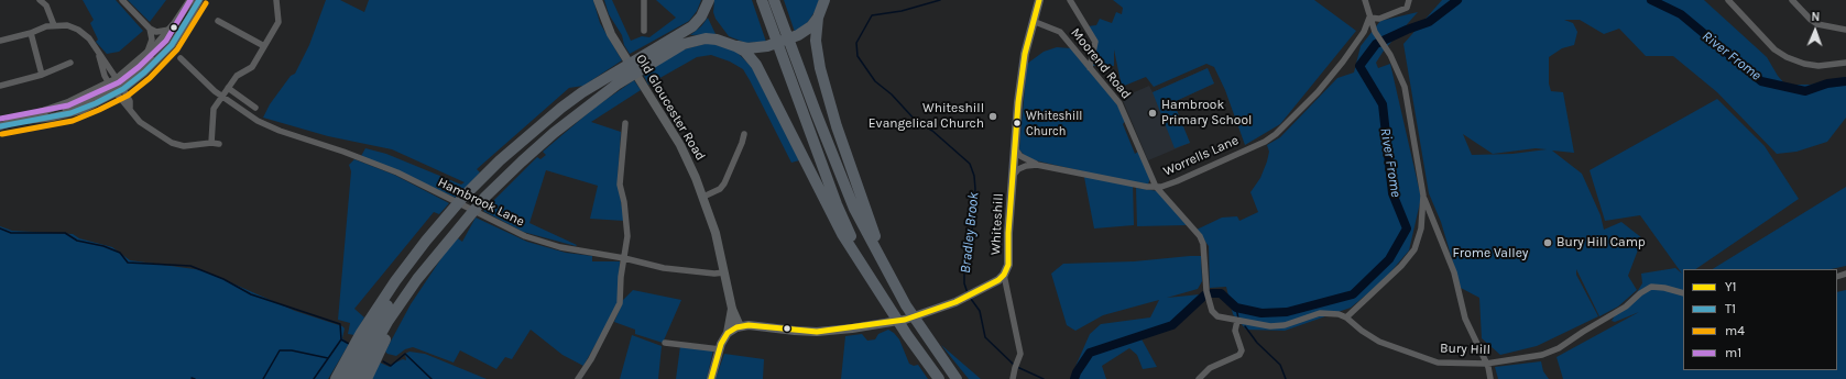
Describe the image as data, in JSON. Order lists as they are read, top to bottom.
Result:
{
  "streets": {
    "main road": ["Old Gloucester Road", "Whiteshill"],
    "street": [
      "Moorend Road",
      "Worrells Lane",
      "Hambrook Lane",
      "Bury Hill"
    ]
  },
  "crossings": [
    ["Moorend Road", "Worrells Lane"],
    ["Moorend Road", "Whiteshill"],
    ["Old Gloucester Road", "Hambrook Lane"]
  ],
  "water": ["River Frome", "Bradley Brook"],
  "parks": ["Frome Valley"],
  "places": [
    "Hambrook Primary School",
    "Whiteshill Evangelical Church",
    "Whiteshill Church",
    "Bury Hill Camp"
  ],
  "lines": [
    "transit line Y1",
    "transit line T1",
    "transit line m1",
    "transit line m4"
  ],
  "legend": [
    "Y1",
    "T1",
    "m4",
    "m1"
  ],
  "north": "top"
}
